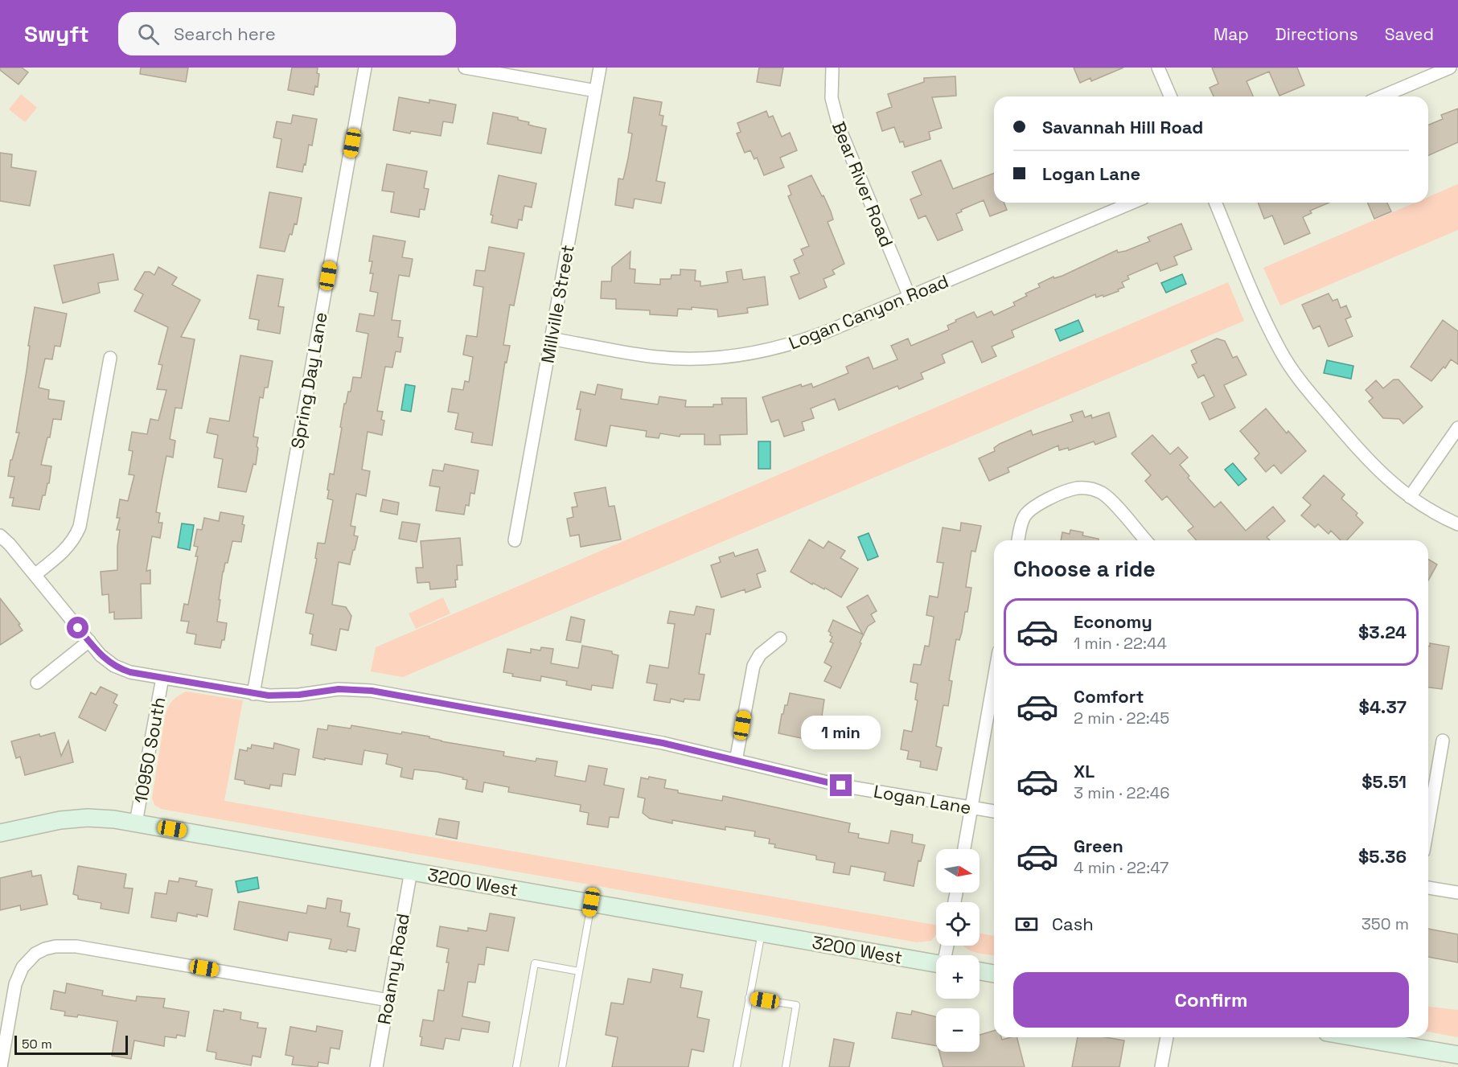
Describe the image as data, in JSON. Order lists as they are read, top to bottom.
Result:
{
  "streets": {
    "street": [
      "Bear River Road",
      "Millville Street",
      "Logan Canyon Road",
      "Spring Day Lane",
      "10950 South",
      "Logan Lane",
      "3200 West",
      "Roanny Road"
    ]
  },
  "crossings": [
    ["Bear River Road", "Logan Canyon Road"],
    ["Millville Street", "Logan Canyon Road"],
    ["Spring Day Lane", "Logan Lane"],
    ["10950 South", "Logan Lane"],
    ["10950 South", "3200 West"],
    ["3200 West", "Roanny Road"]
  ],
  "scale_bar": "50 m",
  "north": "right",
  "page": {
    "header": "Swyft",
    "search": "Search here",
    "nav": ["Map", "Directions", "Saved"],
    "banner": ["Savannah Hill Road", "Logan Lane"],
    "heading": "Choose a ride",
    "list": [
      {
        "name": "Economy",
        "note": "1 min · 22:44",
        "value": "$3.24"
      },
      {
        "name": "Comfort",
        "note": "2 min · 22:45",
        "value": "$4.37"
      },
      {
        "name": "XL",
        "note": "3 min · 22:46",
        "value": "$5.51"
      },
      {
        "name": "Green",
        "note": "4 min · 22:47",
        "value": "$5.36"
      }
    ],
    "bubble": "1 min",
    "map_buttons": ["+", "−"],
    "pay": ["Cash", "350 m"],
    "buttons": "Confirm",
    "scale": "50 m"
  }
}
